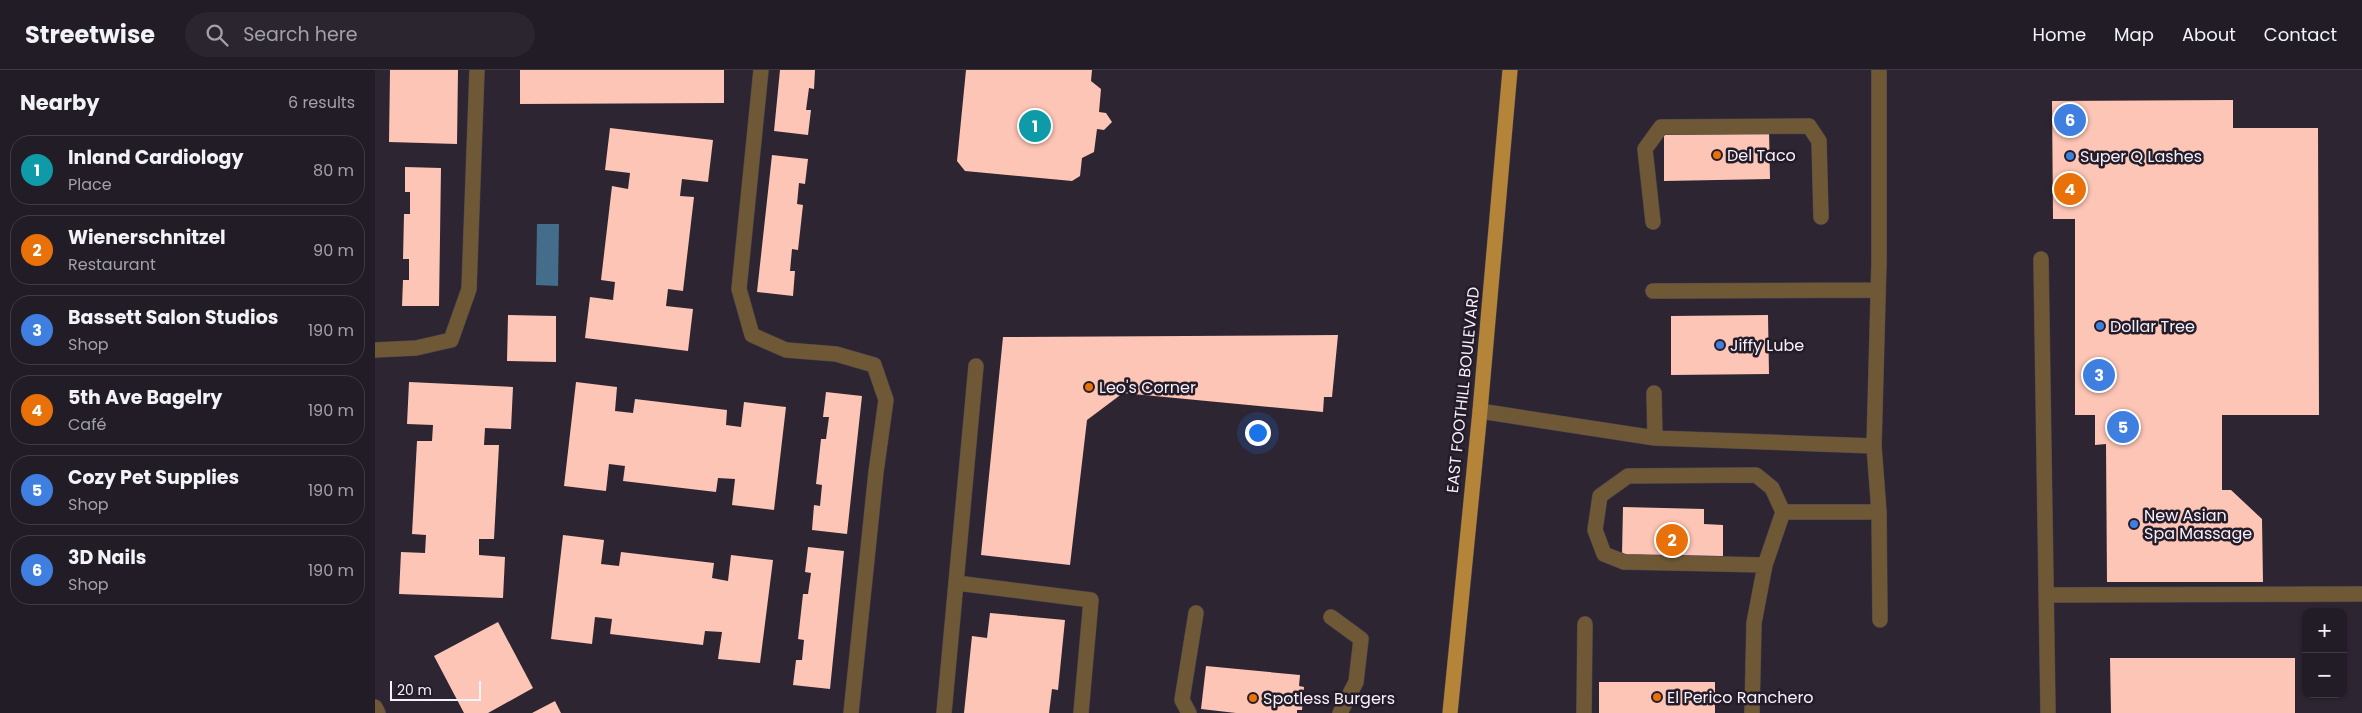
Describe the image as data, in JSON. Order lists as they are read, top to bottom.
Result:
{
  "streets": {
    "main road": ["EAST FOOTHILL BOULEVARD"]
  },
  "places": [
    "Del Taco",
    "Super Q Lashes",
    "Dollar Tree",
    "Jiffy Lube",
    "Leo's Corner",
    "New Asian Spa Massage",
    "El Perico Ranchero",
    "Spotless Burgers"
  ],
  "scale_bar": "20 m",
  "page": {
    "header": "Streetwise",
    "search": "Search here",
    "nav": [
      "Home",
      "Map",
      "About",
      "Contact"
    ],
    "heading": ["Nearby", "6 results"],
    "pins": [
      "6",
      "1",
      "4",
      "3",
      "5",
      "2"
    ],
    "list": [
      {
        "mark": "1",
        "name": "Inland Cardiology",
        "note": "Place",
        "value": "80 m"
      },
      {
        "mark": "2",
        "name": "Wienerschnitzel",
        "note": "Restaurant",
        "value": "90 m"
      },
      {
        "mark": "3",
        "name": "Bassett Salon Studios",
        "note": "Shop",
        "value": "190 m"
      },
      {
        "mark": "4",
        "name": "5th Ave Bagelry",
        "note": "Café",
        "value": "190 m"
      },
      {
        "mark": "5",
        "name": "Cozy Pet Supplies",
        "note": "Shop",
        "value": "190 m"
      },
      {
        "mark": "6",
        "name": "3D Nails",
        "note": "Shop",
        "value": "190 m"
      }
    ],
    "map_buttons": ["+", "−"],
    "scale": "20 m"
  }
}
